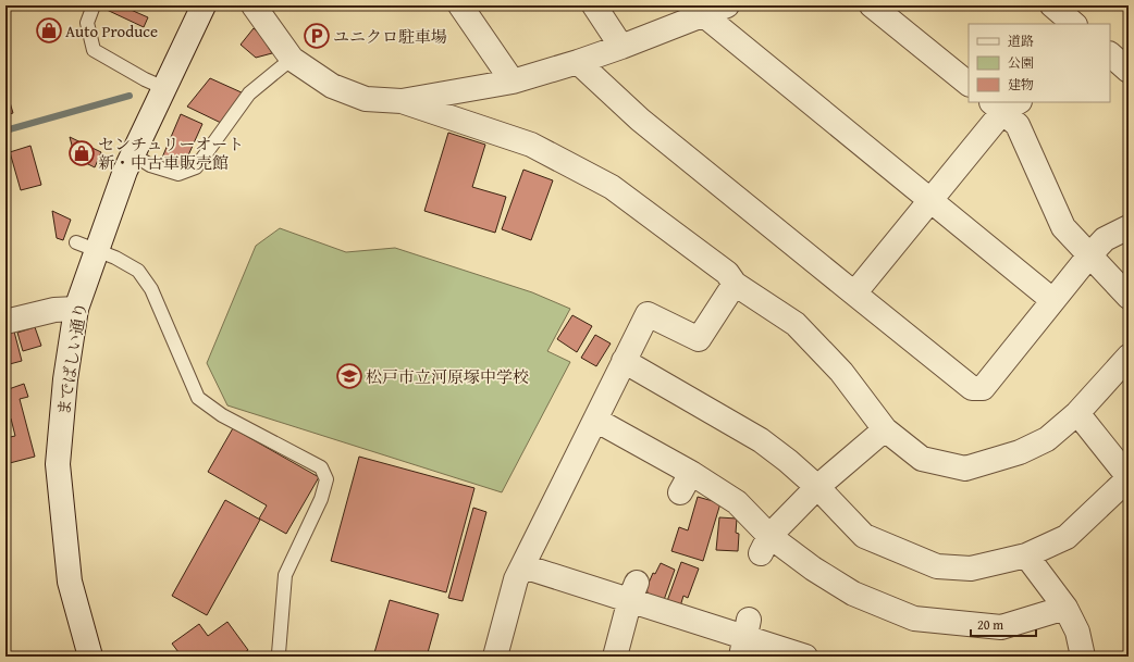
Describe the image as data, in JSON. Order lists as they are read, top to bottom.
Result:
{
  "streets": {
    "street": ["までばしい通り"]
  },
  "places": {
    "shop": ["Auto Produce", "センチュリーオート 新・中古車販売館"],
    "parking": ["ユニクロ駐車場"],
    "school or university": ["松戸市立河原塚中学校"]
  },
  "legend": ["道路", "公園", "建物"],
  "scale_bar": "20 m"
}
